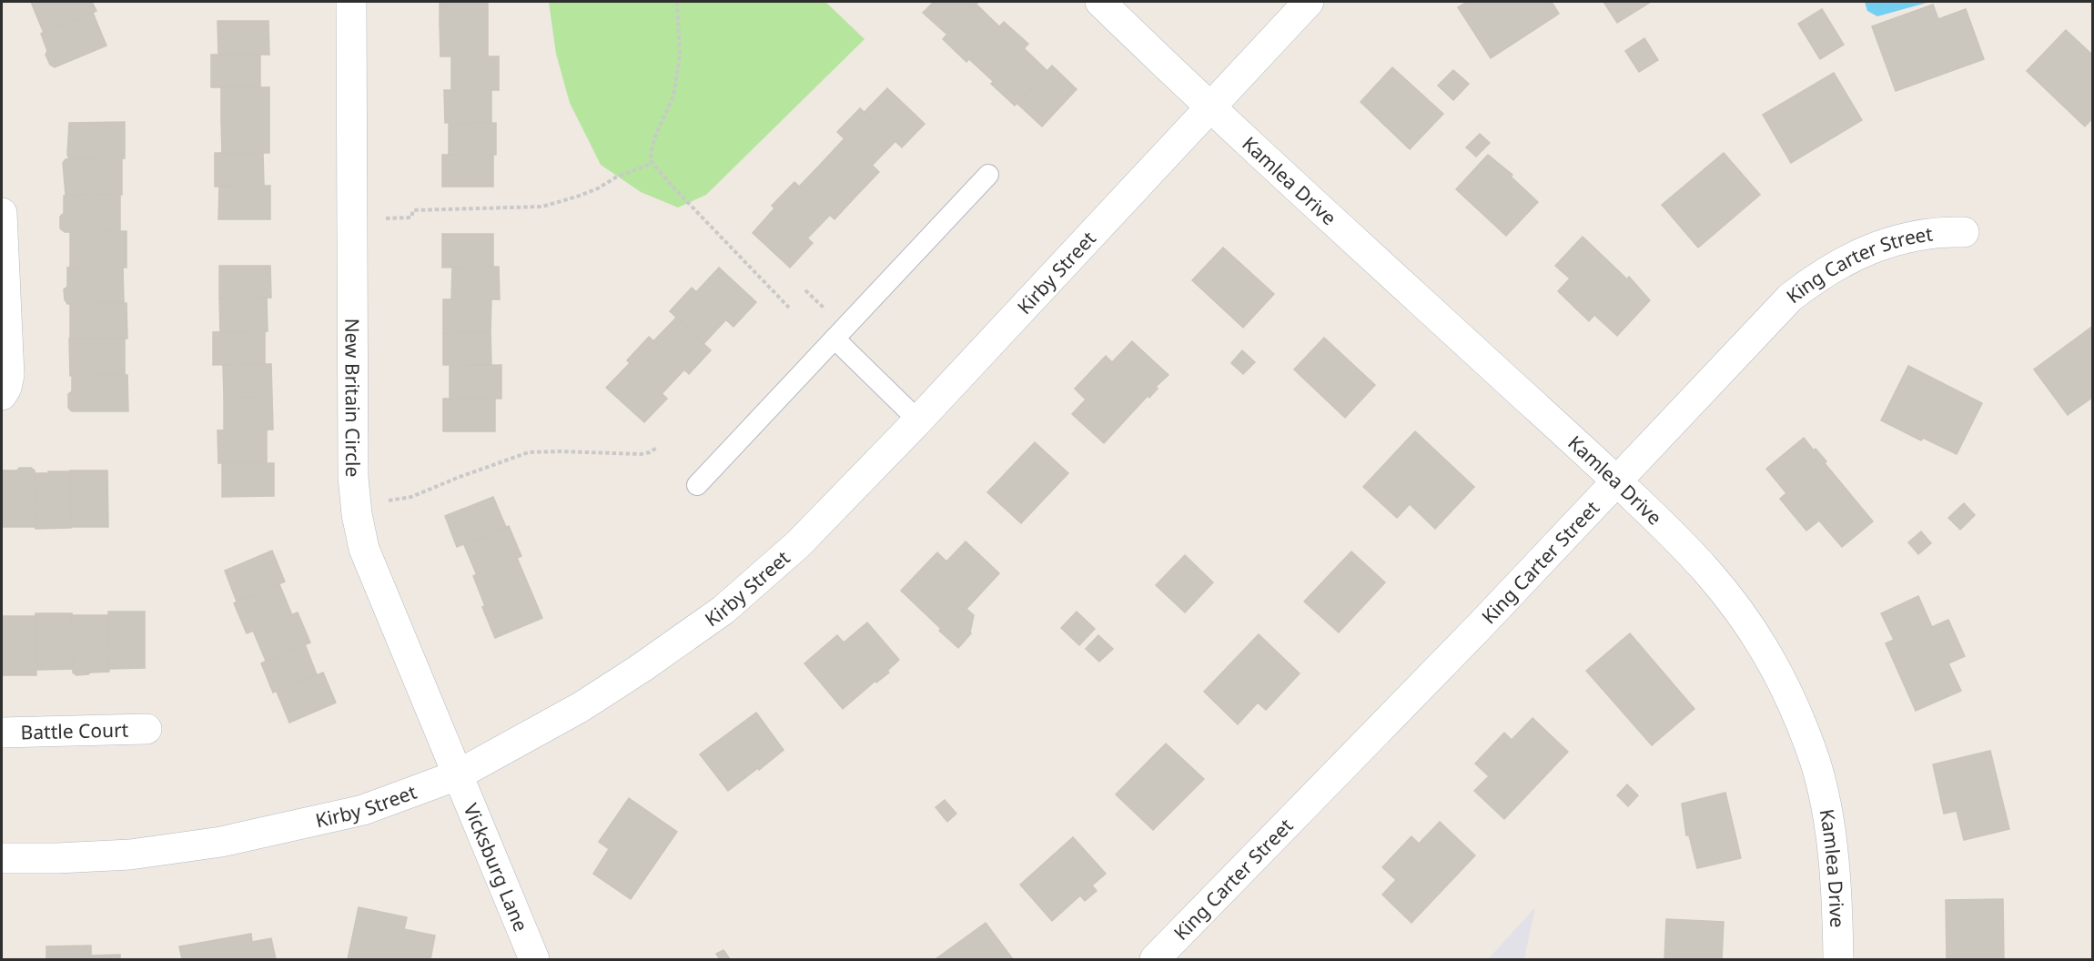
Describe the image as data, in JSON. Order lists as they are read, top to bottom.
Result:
{
  "streets": {
    "street": [
      "Kamlea Drive",
      "King Carter Street",
      "Kirby Street",
      "New Britain Circle",
      "Battle Court",
      "Vicksburg Lane"
    ]
  },
  "crossings": [
    ["Kamlea Drive", "King Carter Street"],
    ["Kamlea Drive", "Kirby Street"],
    ["Kirby Street", "New Britain Circle"],
    ["Kirby Street", "Vicksburg Lane"],
    ["New Britain Circle", "Vicksburg Lane"]
  ]
}
